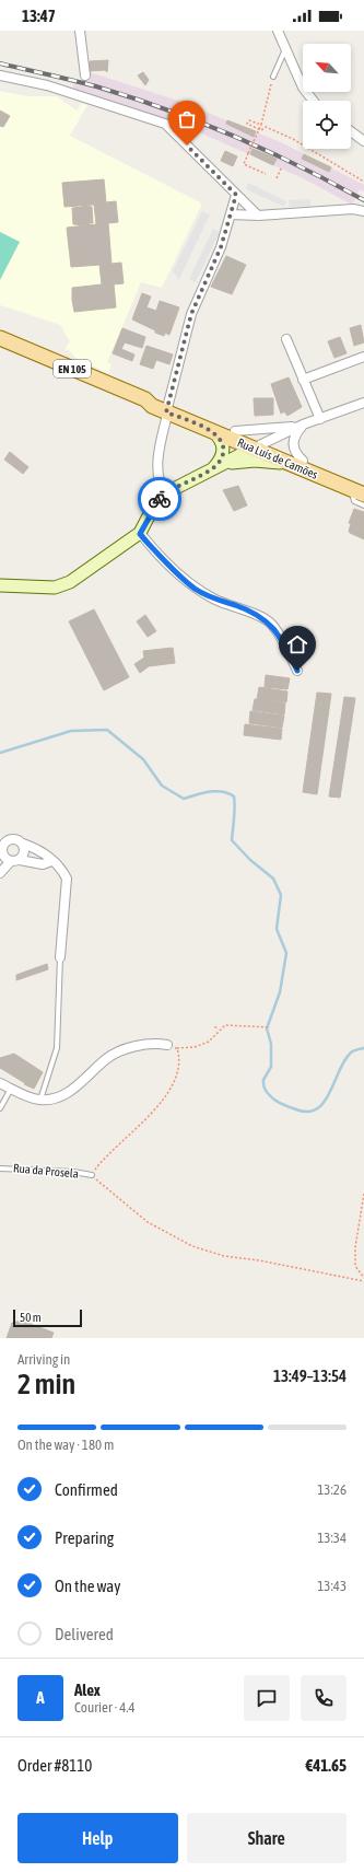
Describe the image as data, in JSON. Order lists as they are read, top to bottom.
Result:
{
  "streets": {
    "main road": ["EN 105", "Rua Luís de Camões"],
    "lane": ["Rua da Prosela"]
  },
  "scale_bar": "50 m",
  "north": "top left",
  "page": {
    "status": "13:47",
    "scale": "50 m",
    "heading": ["2 min", "Arriving in", "13:49–13:54"],
    "panel": [
      "Alex",
      "Courier · 4.4",
      "Order #8110",
      "€41.65"
    ],
    "bar": "On the way · 180 m",
    "list": [
      ["Confirmed", "13:26"],
      ["Preparing", "13:34"],
      ["On the way", "13:43"],
      "Delivered"
    ],
    "round": "A",
    "buttons": ["Help", "Share"]
  }
}
